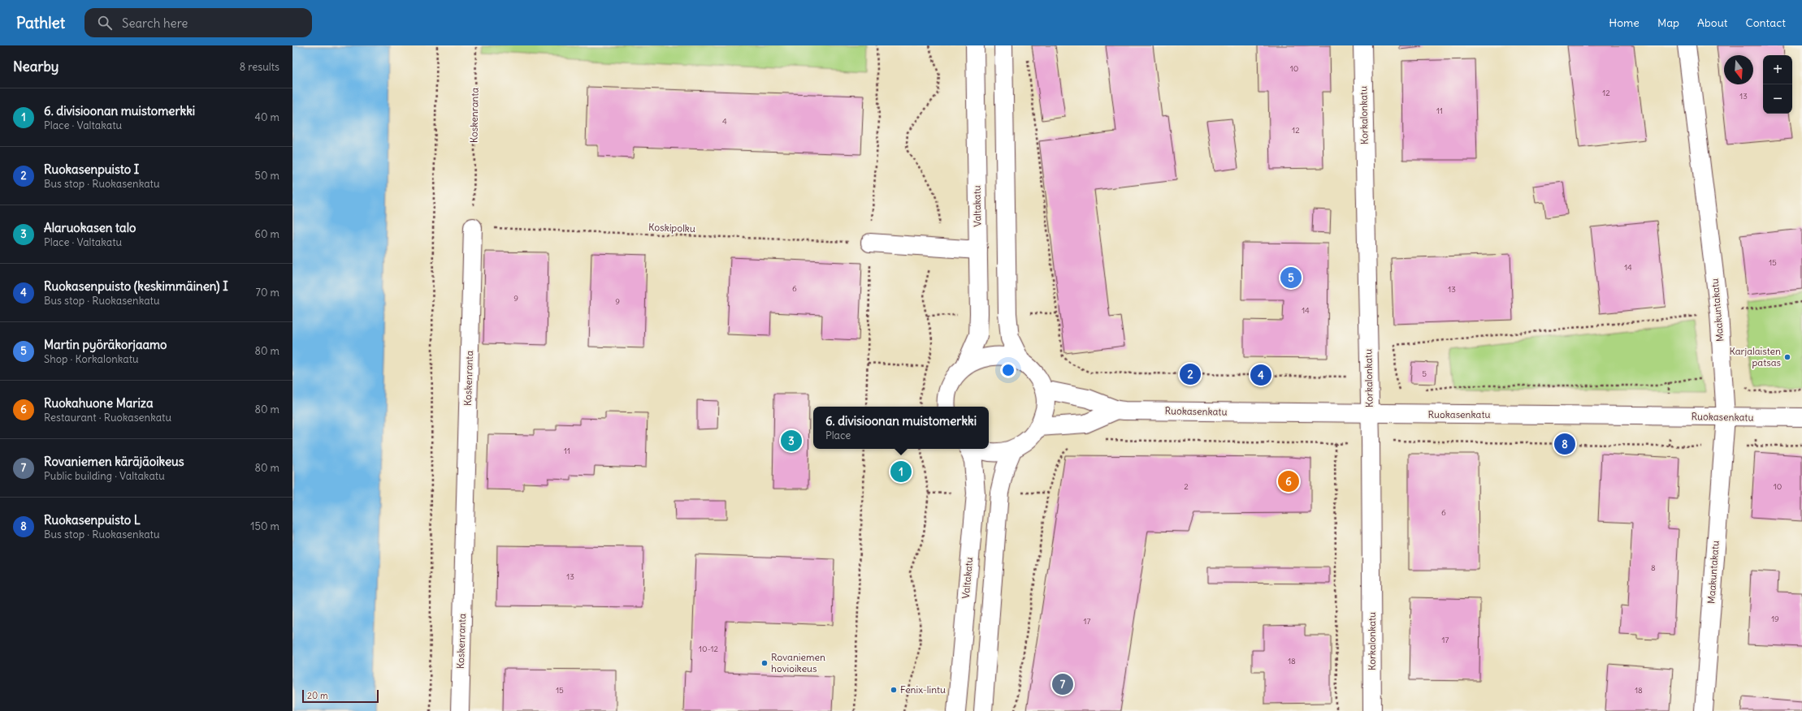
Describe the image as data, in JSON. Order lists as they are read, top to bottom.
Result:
{
  "streets": {
    "street": [
      "Koskenranta",
      "Korkalonkatu",
      "Valtakatu",
      "Maakuntakatu",
      "Ruokasenkatu"
    ],
    "path": ["Koskipolku"]
  },
  "crossings": [
    ["Koskenranta", "Koskipolku"],
    ["Korkalonkatu", "Ruokasenkatu"],
    ["Maakuntakatu", "Ruokasenkatu"]
  ],
  "places": ["Karjalaisten patsas", "Rovaniemen hovioikeus", "Fenix-lintu"],
  "house_numbers": [
    "10",
    "12",
    "13",
    "11",
    "4",
    "12",
    "15",
    "14",
    "6",
    "13",
    "9",
    "9",
    "14",
    "5",
    "11",
    "2",
    "10",
    "6",
    "8",
    "13",
    "19",
    "17",
    "17",
    "10-12",
    "18",
    "15",
    "18"
  ],
  "scale_bar": "20 m",
  "north": "bottom",
  "page": {
    "header": "Pathlet",
    "search": "Search here",
    "nav": [
      "Home",
      "Map",
      "About",
      "Contact"
    ],
    "heading": ["Nearby", "8 results"],
    "map_buttons": ["+", "−"],
    "list": [
      {
        "mark": "1",
        "name": "6. divisioonan muistomerkki",
        "note": "Place · Valtakatu",
        "value": "40 m"
      },
      {
        "mark": "2",
        "name": "Ruokasenpuisto I",
        "note": "Bus stop · Ruokasenkatu",
        "value": "50 m"
      },
      {
        "mark": "3",
        "name": "Alaruokasen talo",
        "note": "Place · Valtakatu",
        "value": "60 m"
      },
      {
        "mark": "4",
        "name": "Ruokasenpuisto (keskimmäinen) I",
        "note": "Bus stop · Ruokasenkatu",
        "value": "70 m"
      },
      {
        "mark": "5",
        "name": "Martin pyöräkorjaamo",
        "note": "Shop · Korkalonkatu",
        "value": "80 m"
      },
      {
        "mark": "6",
        "name": "Ruokahuone Mariza",
        "note": "Restaurant · Ruokasenkatu",
        "value": "80 m"
      },
      {
        "mark": "7",
        "name": "Rovaniemen käräjäoikeus",
        "note": "Public building · Valtakatu",
        "value": "80 m"
      },
      {
        "mark": "8",
        "name": "Ruokasenpuisto L",
        "note": "Bus stop · Ruokasenkatu",
        "value": "150 m"
      }
    ],
    "pins": [
      "5",
      "2",
      "4",
      "3",
      "8",
      "1",
      "6",
      "7"
    ],
    "popup": ["6. divisioonan muistomerkki", "Place"],
    "scale": "20 m"
  }
}
